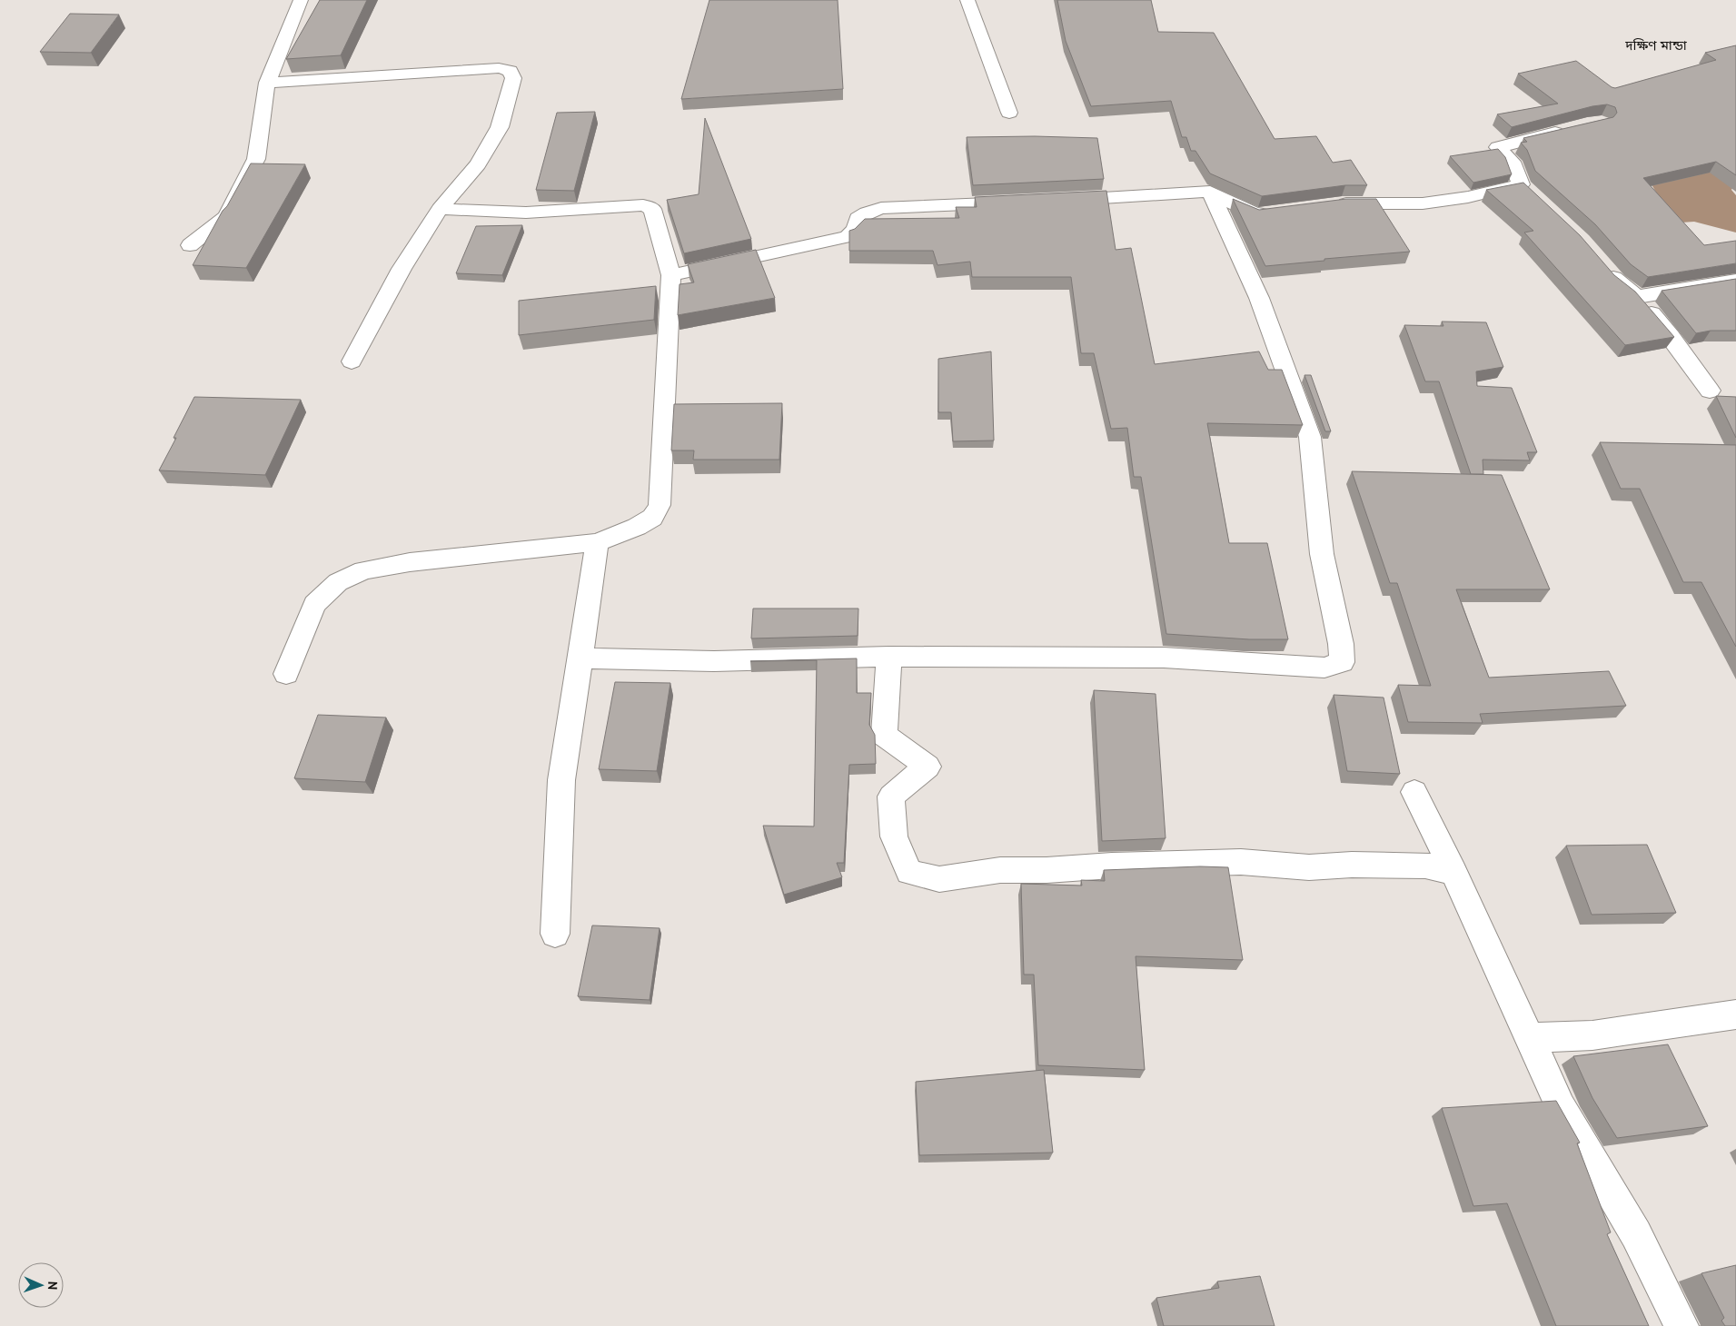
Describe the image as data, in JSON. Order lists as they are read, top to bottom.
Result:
{
  "districts": ["দক্ষিণ মান্ডা"],
  "north": "right"
}
